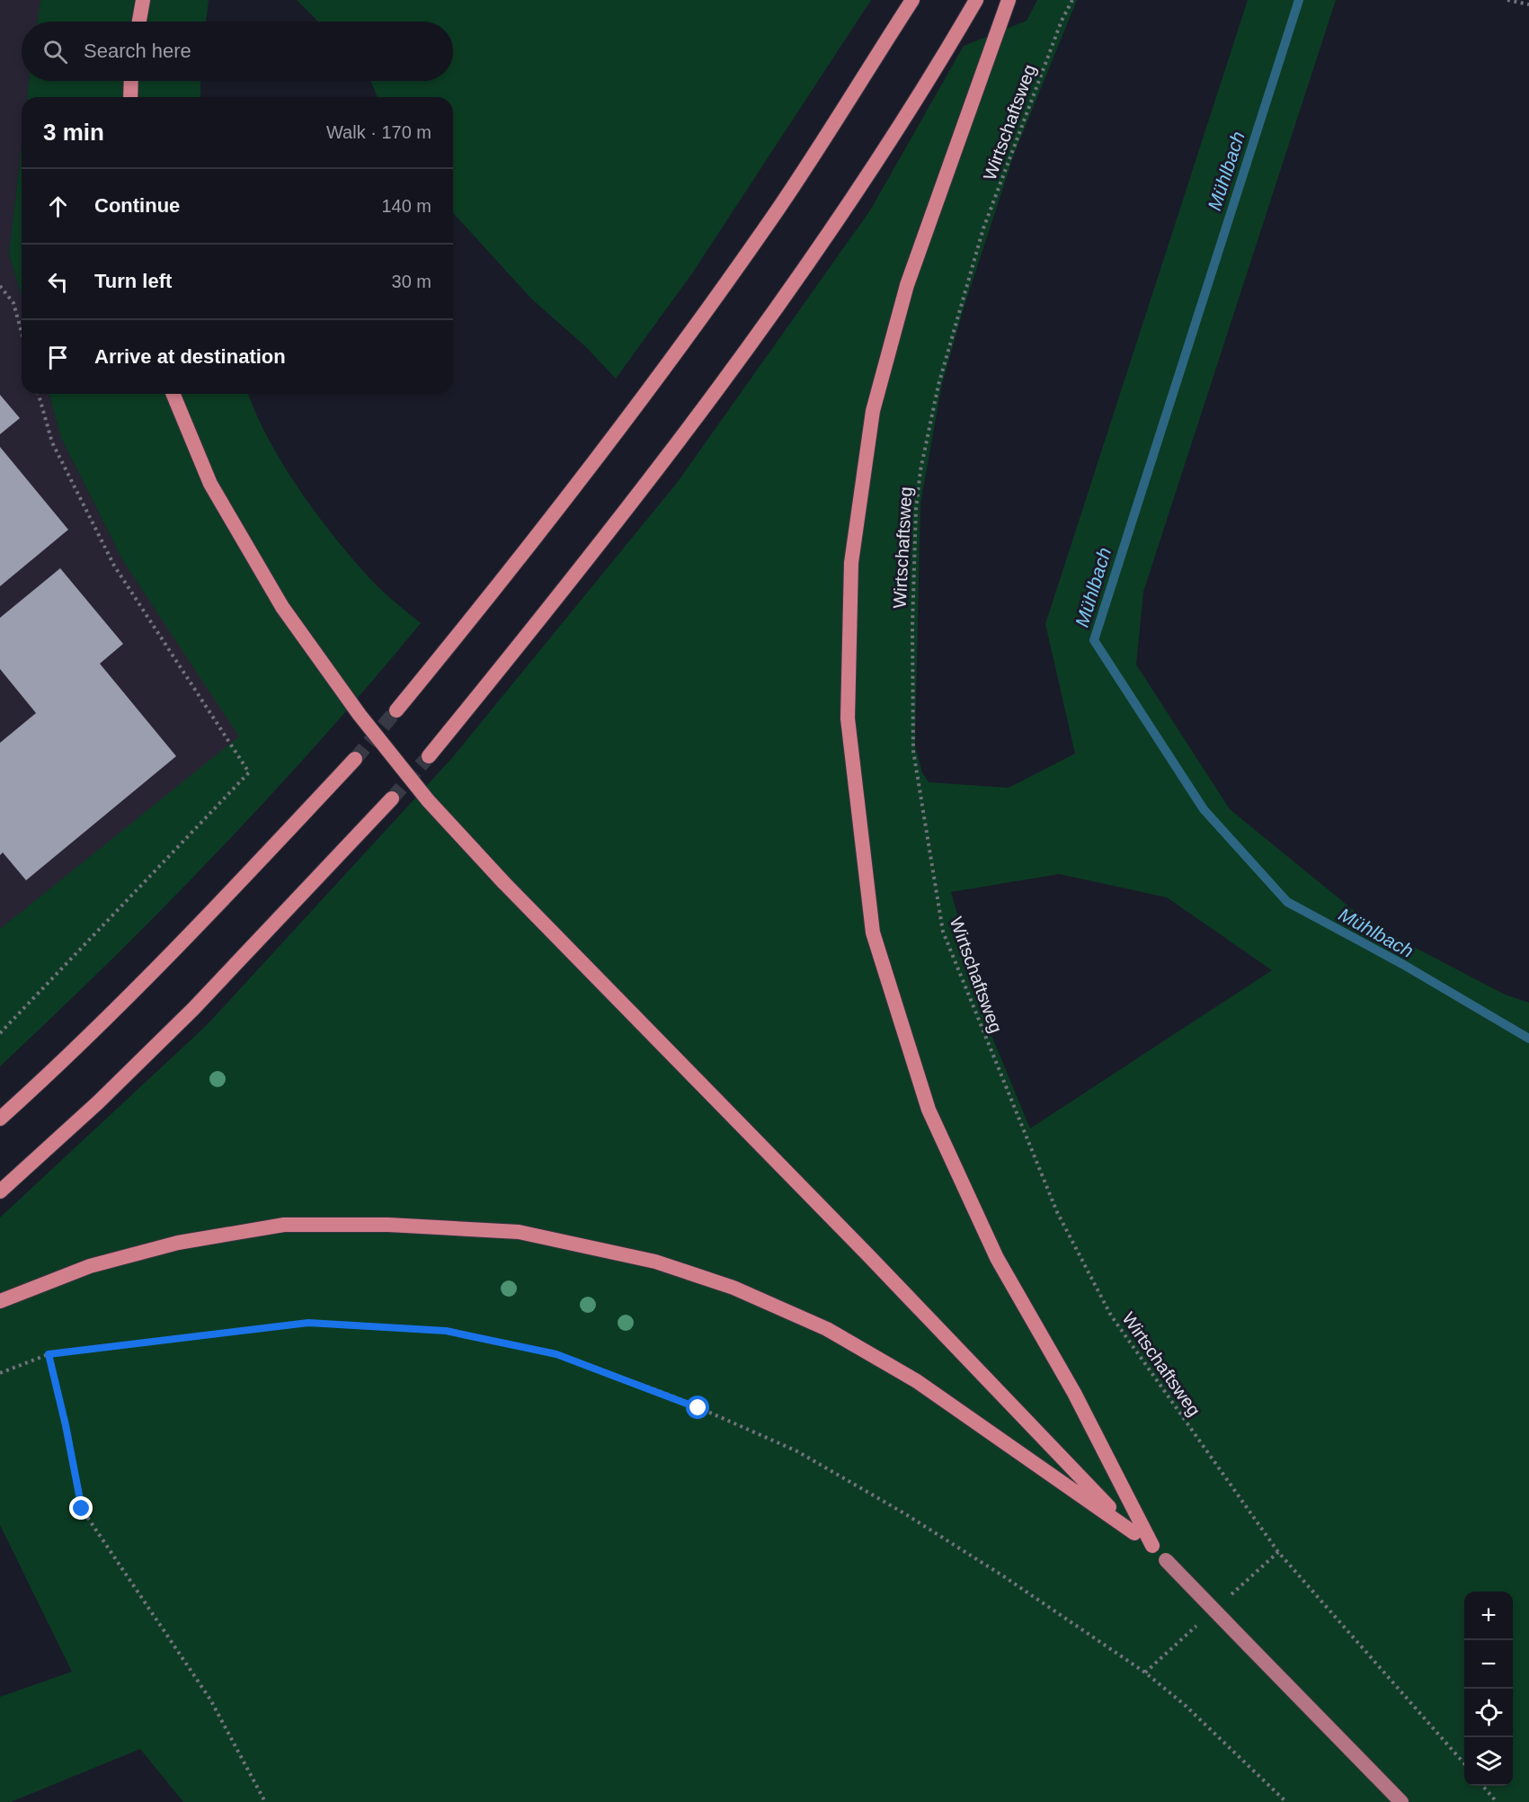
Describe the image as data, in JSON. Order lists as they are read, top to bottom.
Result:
{
  "streets": {
    "path": ["Wirtschaftsweg"]
  },
  "water": ["Mühlbach"],
  "page": {
    "search": "Search here",
    "heading": ["3 min", "Walk · 170 m"],
    "list": [
      ["Continue", "140 m"],
      ["Turn left", "30 m"],
      "Arrive at destination"
    ],
    "map_buttons": ["+", "−"]
  }
}
